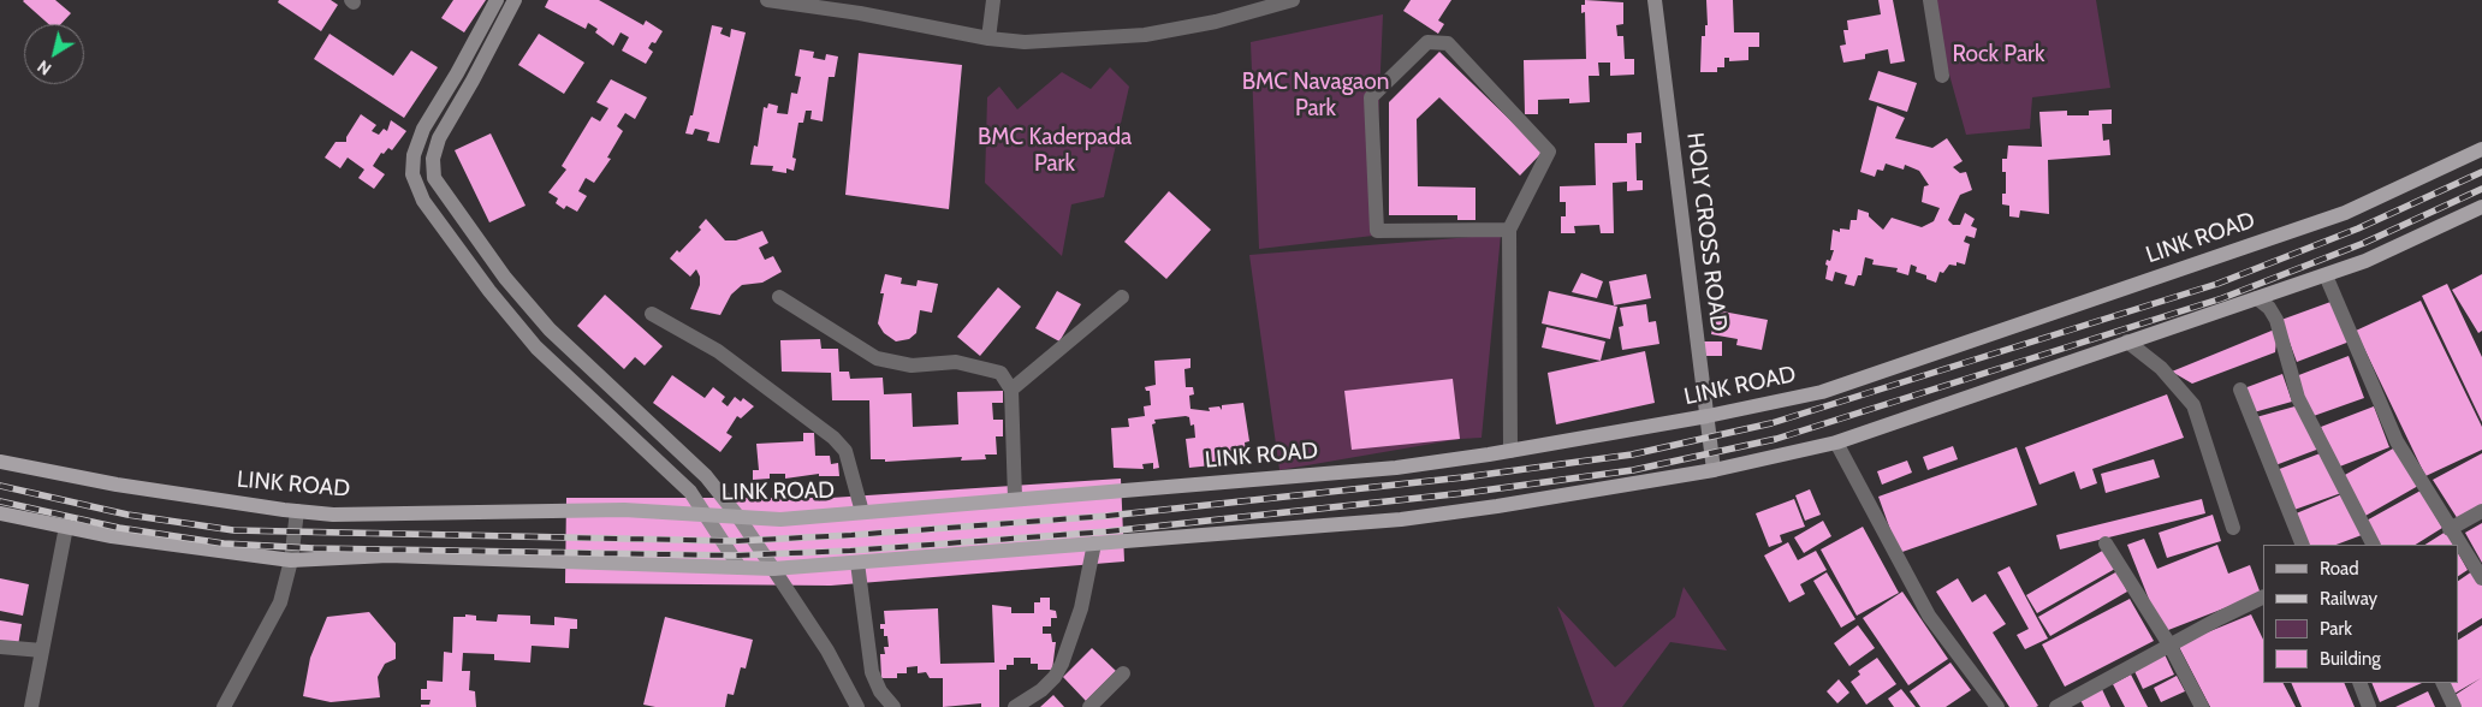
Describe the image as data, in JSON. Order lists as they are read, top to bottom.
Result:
{
  "streets": {
    "main road": ["HOLY CROSS ROAD", "LINK ROAD"]
  },
  "crossings": [
    ["HOLY CROSS ROAD", "LINK ROAD"]
  ],
  "parks": ["Rock Park", "BMC Navagaon Park", "BMC Kaderpada Park"],
  "legend": [
    "Road",
    "Railway",
    "Park",
    "Building"
  ],
  "north": "bottom left"
}
